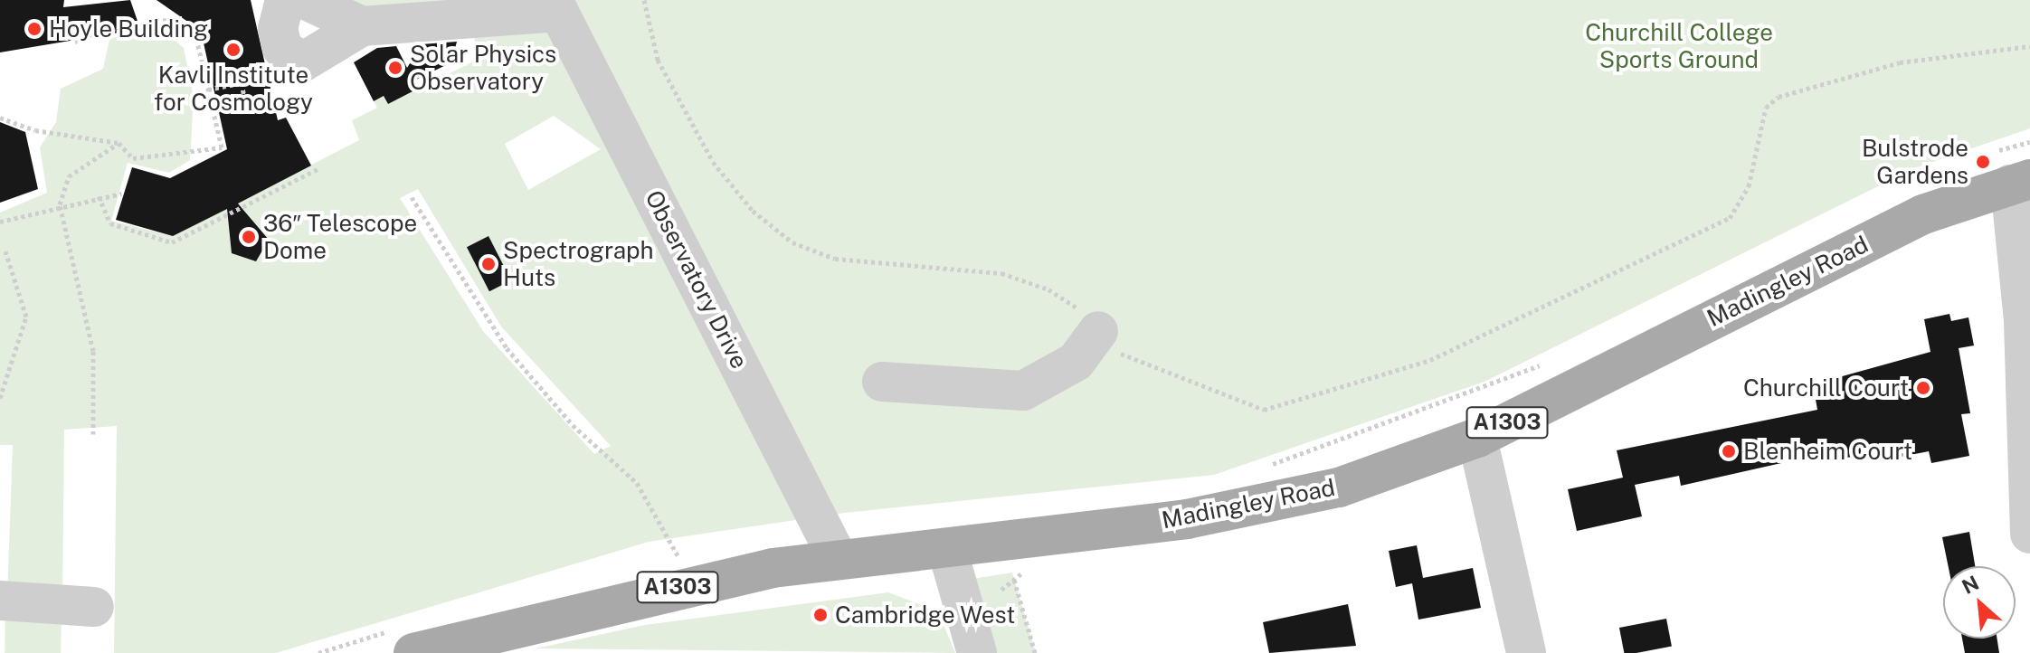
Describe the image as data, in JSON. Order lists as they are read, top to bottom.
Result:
{
  "streets": {
    "main road": ["Madingley Road", "A1303"],
    "street": ["Observatory Drive"]
  },
  "crossings": [
    ["Observatory Drive", "Madingley Road"]
  ],
  "parks": ["Churchill College Sports Ground"],
  "places": [
    "Hoyle Building",
    "Kavli Institute for Cosmology",
    "Solar Physics Observatory",
    "Bulstrode Gardens",
    "36″ Telescope Dome",
    "Spectrograph Huts",
    "Churchill Court",
    "Blenheim Court",
    "Cambridge West"
  ],
  "north": "top left"
}
